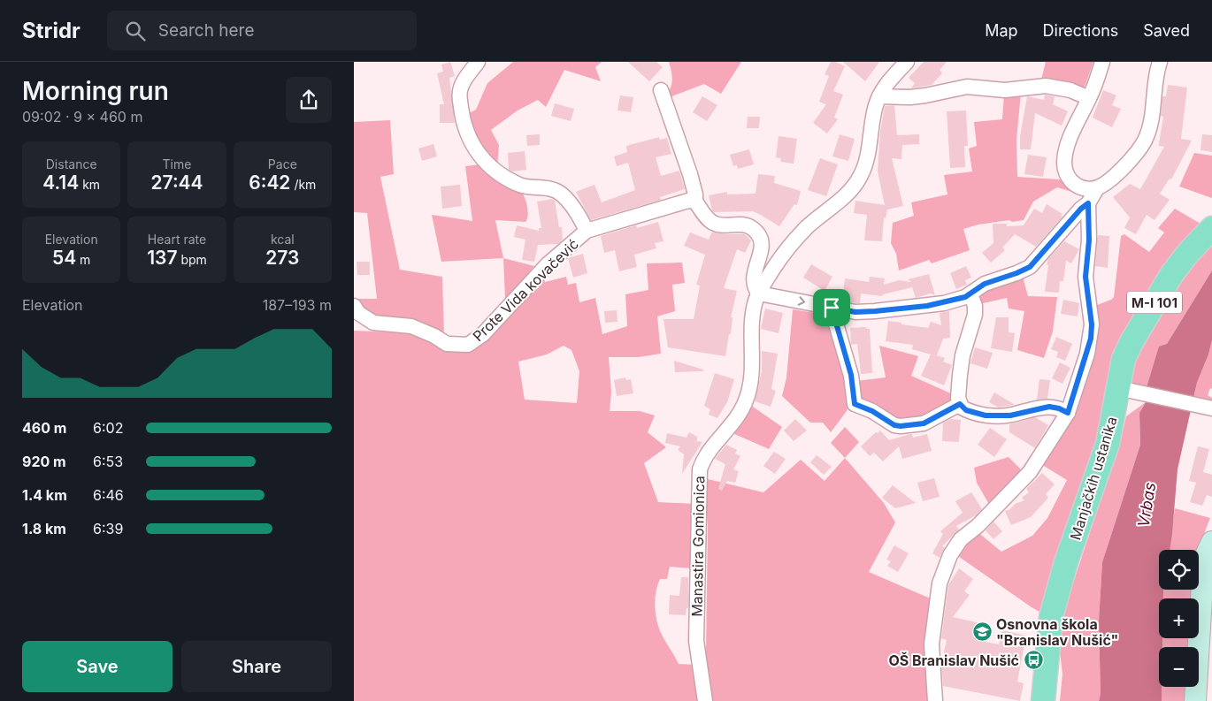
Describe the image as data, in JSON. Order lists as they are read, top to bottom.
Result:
{
  "streets": {
    "main road": ["M-I 101", "Manjačkih ustanika"],
    "street": ["Prote Vida kovačević", "Manastira Gomionica"]
  },
  "water": ["Vrbas"],
  "places": {
    "school or university": ["Osnovna škola \"Branislav Nušić\""],
    "bus stop": ["OŠ Branislav Nušić"]
  },
  "page": {
    "header": "Stridr",
    "search": "Search here",
    "nav": ["Map", "Directions", "Saved"],
    "heading": ["Morning run", "09:02 · 9 × 460 m"],
    "stats": [
      ["Distance", "4.14 km"],
      ["Time", "27:44"],
      ["Pace", "6:42 /km"],
      ["Elevation", "54 m"],
      ["Heart rate", "137 bpm"],
      ["kcal", "273"]
    ],
    "chart": ["Elevation", "187–193 m"],
    "list": [
      {
        "name": "460 m",
        "note": "6:02"
      },
      {
        "name": "920 m",
        "note": "6:53"
      },
      {
        "name": "1.4 km",
        "note": "6:46"
      },
      {
        "name": "1.8 km",
        "note": "6:39"
      }
    ],
    "map_buttons": ["+", "−"],
    "buttons": ["Save", "Share"]
  }
}
